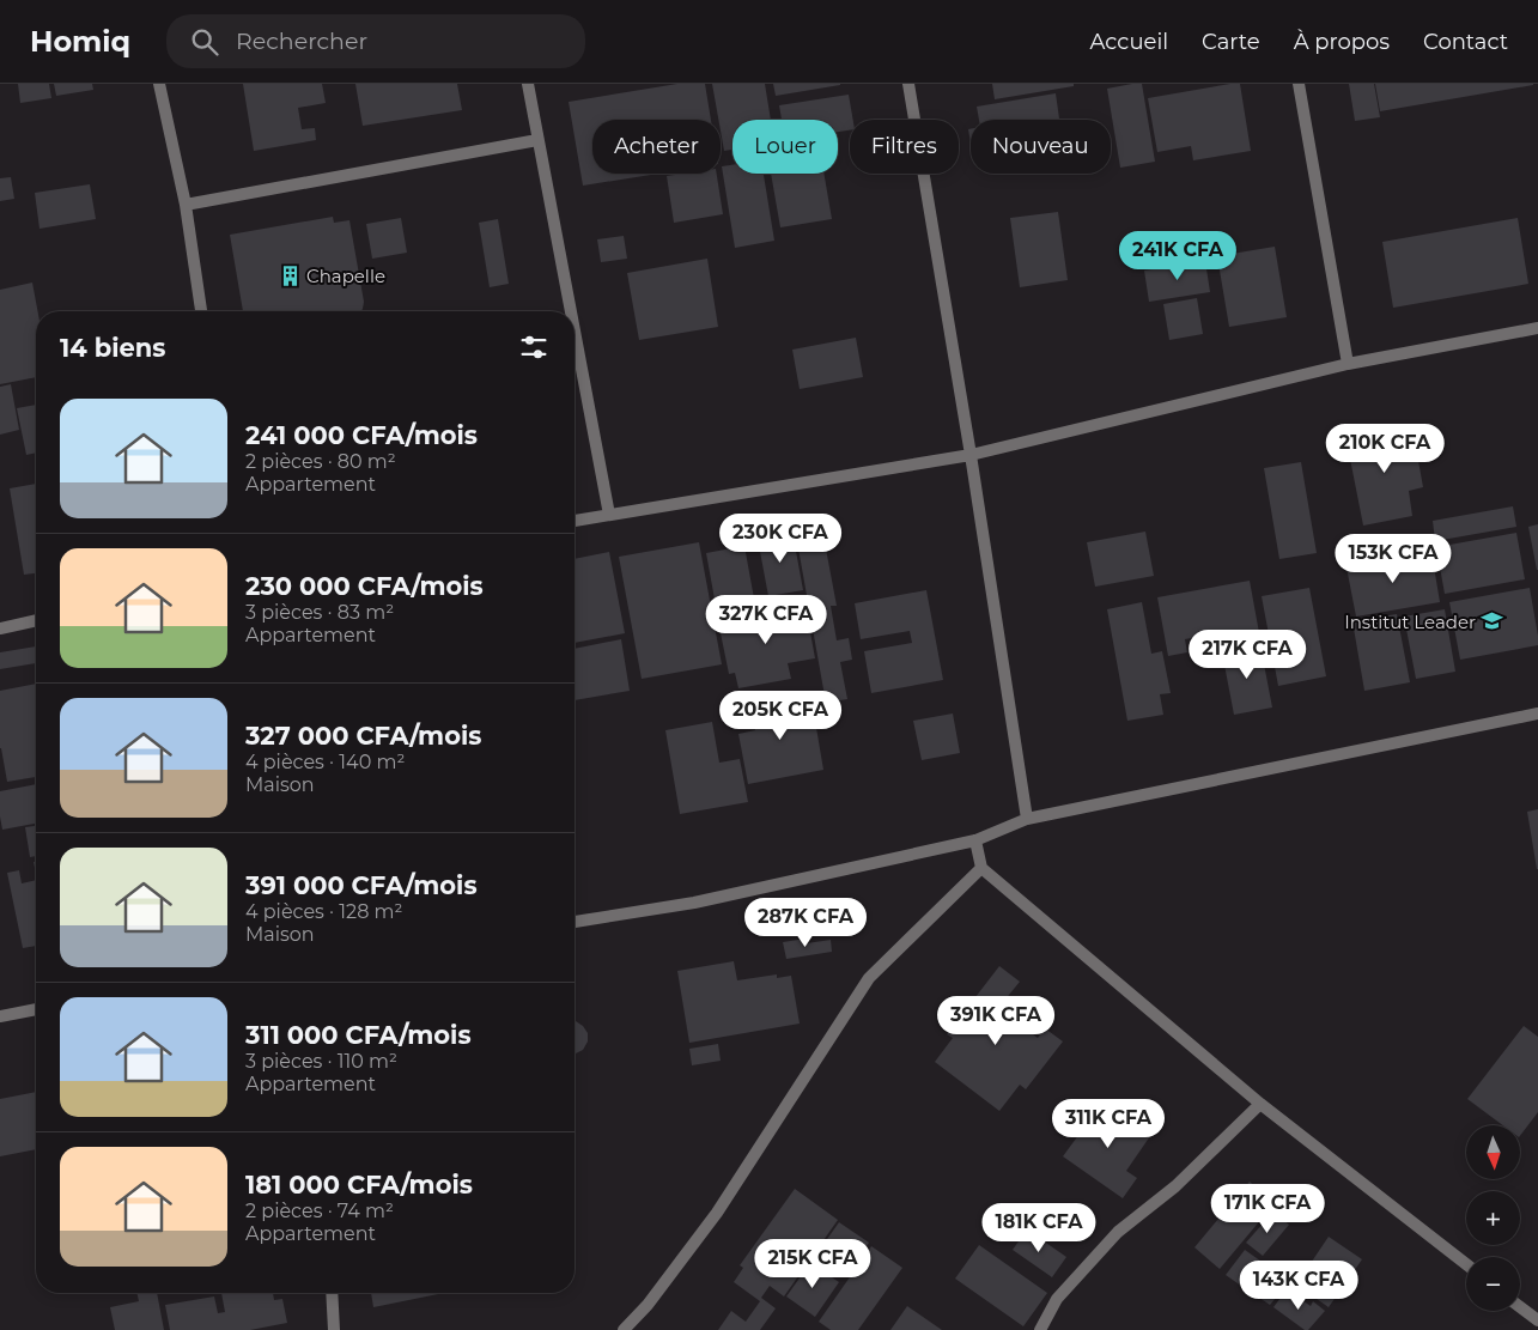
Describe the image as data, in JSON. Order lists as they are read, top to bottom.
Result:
{
  "places": {
    "building": ["Chapelle"],
    "school or university": ["Institut Leader"]
  },
  "north": "bottom",
  "page": {
    "header": "Homiq",
    "search": "Rechercher",
    "nav": [
      "Accueil",
      "Carte",
      "À propos",
      "Contact"
    ],
    "chip": [
      "Acheter",
      "Louer",
      "Filtres",
      "Nouveau"
    ],
    "price": [
      "241K CFA",
      "210K CFA",
      "230K CFA",
      "153K CFA",
      "327K CFA",
      "217K CFA",
      "205K CFA",
      "287K CFA",
      "391K CFA",
      "311K CFA",
      "171K CFA",
      "181K CFA",
      "215K CFA",
      "143K CFA"
    ],
    "heading": "14 biens",
    "list": [
      {
        "name": "241 000 CFA/mois",
        "note": "2 pièces · 80 m² · Appartement"
      },
      {
        "name": "230 000 CFA/mois",
        "note": "3 pièces · 83 m² · Appartement"
      },
      {
        "name": "327 000 CFA/mois",
        "note": "4 pièces · 140 m² · Maison"
      },
      {
        "name": "391 000 CFA/mois",
        "note": "4 pièces · 128 m² · Maison"
      },
      {
        "name": "311 000 CFA/mois",
        "note": "3 pièces · 110 m² · Appartement"
      },
      {
        "name": "181 000 CFA/mois",
        "note": "2 pièces · 74 m² · Appartement"
      }
    ],
    "map_buttons": ["+", "−"]
  }
}
